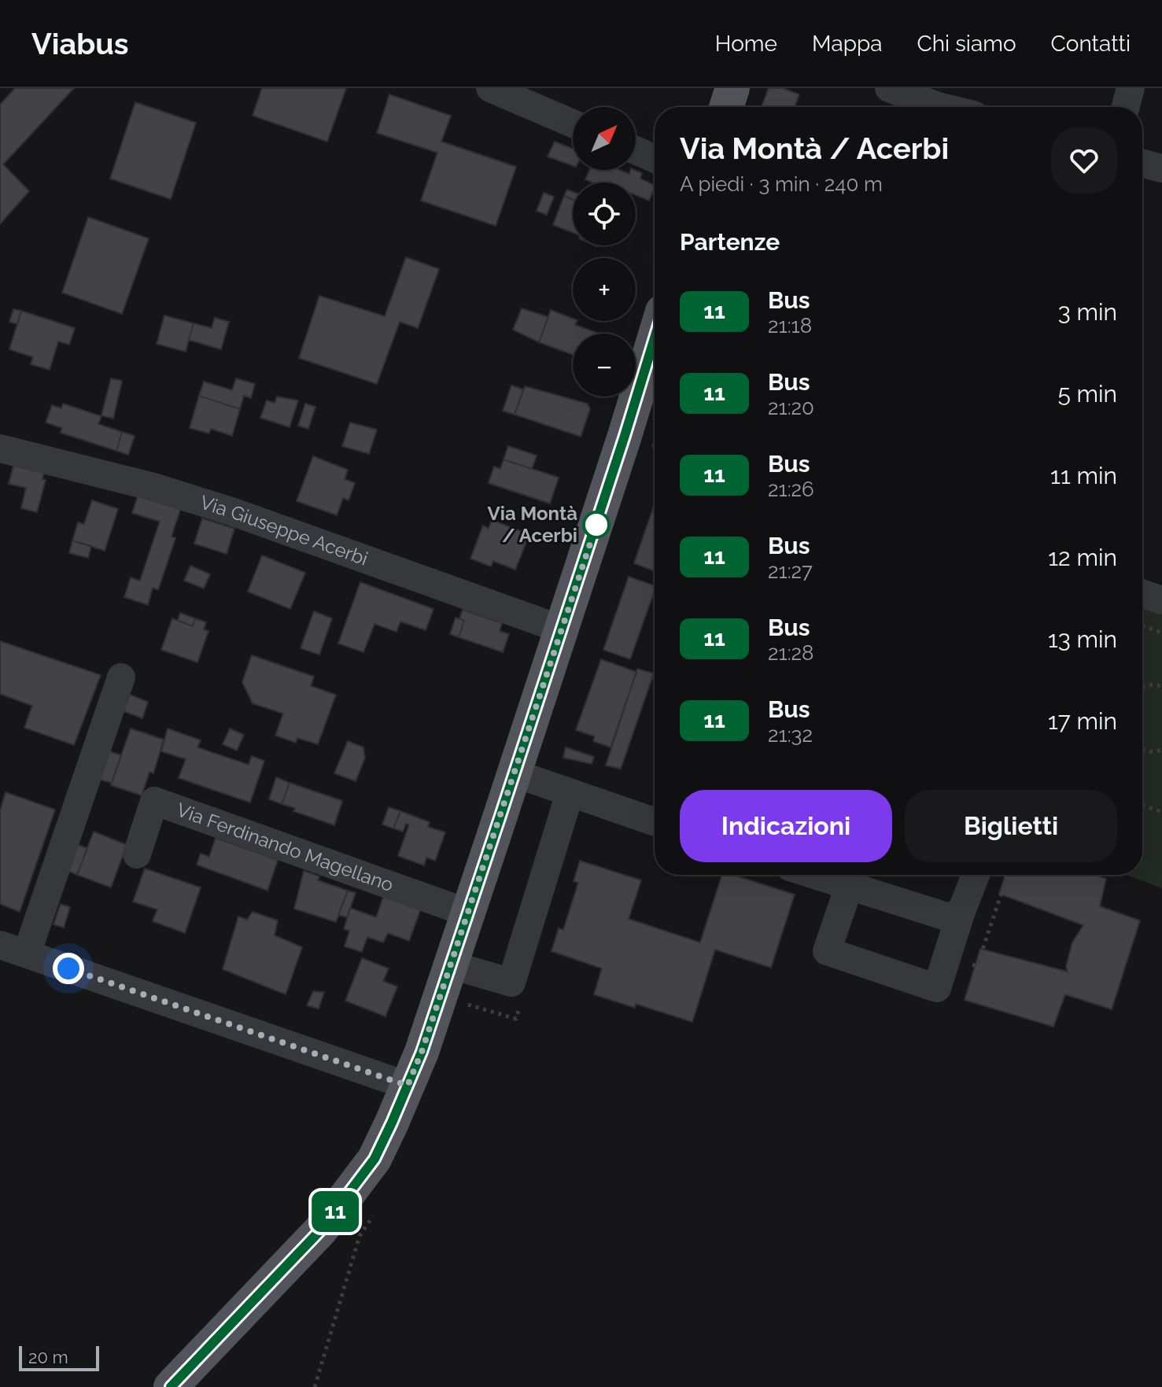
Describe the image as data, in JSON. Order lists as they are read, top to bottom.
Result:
{
  "streets": {
    "street": ["Via Giuseppe Acerbi", "Via Ferdinando Magellano"]
  },
  "places": ["Via Montà / Acerbi"],
  "lines": ["bus line 11"],
  "scale_bar": "20 m",
  "north": "top right",
  "page": {
    "header": "Viabus",
    "nav": [
      "Home",
      "Mappa",
      "Chi siamo",
      "Contatti"
    ],
    "on_map": "11",
    "map_buttons": ["+", "−"],
    "heading": [
      ["Via Montà / Acerbi", "A piedi · 3 min · 240 m"],
      "Partenze"
    ],
    "list": [
      {
        "mark": "11",
        "name": "Bus",
        "note": "21:18",
        "value": "3 min"
      },
      {
        "mark": "11",
        "name": "Bus",
        "note": "21:20",
        "value": "5 min"
      },
      {
        "mark": "11",
        "name": "Bus",
        "note": "21:26",
        "value": "11 min"
      },
      {
        "mark": "11",
        "name": "Bus",
        "note": "21:27",
        "value": "12 min"
      },
      {
        "mark": "11",
        "name": "Bus",
        "note": "21:28",
        "value": "13 min"
      },
      {
        "mark": "11",
        "name": "Bus",
        "note": "21:32",
        "value": "17 min"
      }
    ],
    "buttons": ["Indicazioni", "Biglietti"],
    "scale": "20 m"
  }
}
